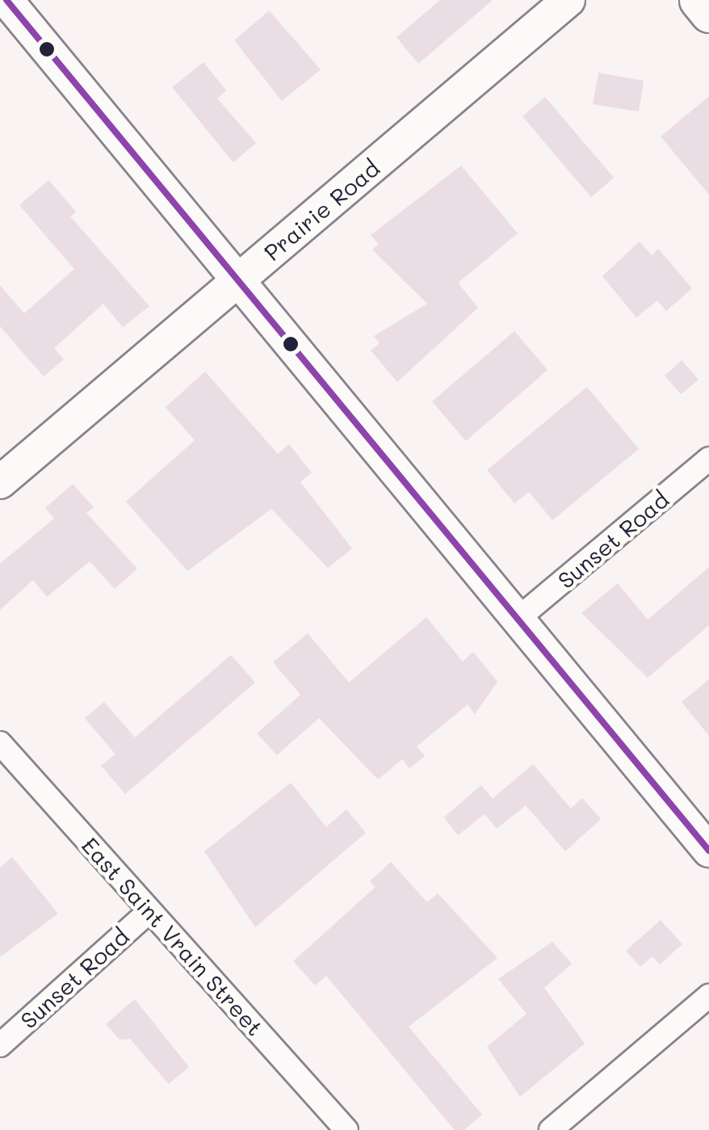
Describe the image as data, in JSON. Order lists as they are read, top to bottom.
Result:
{
  "streets": {
    "street": ["Prairie Road", "Sunset Road", "East Saint Vrain Street"]
  },
  "crossings": [
    ["Sunset Road", "East Saint Vrain Street"]
  ]
}
